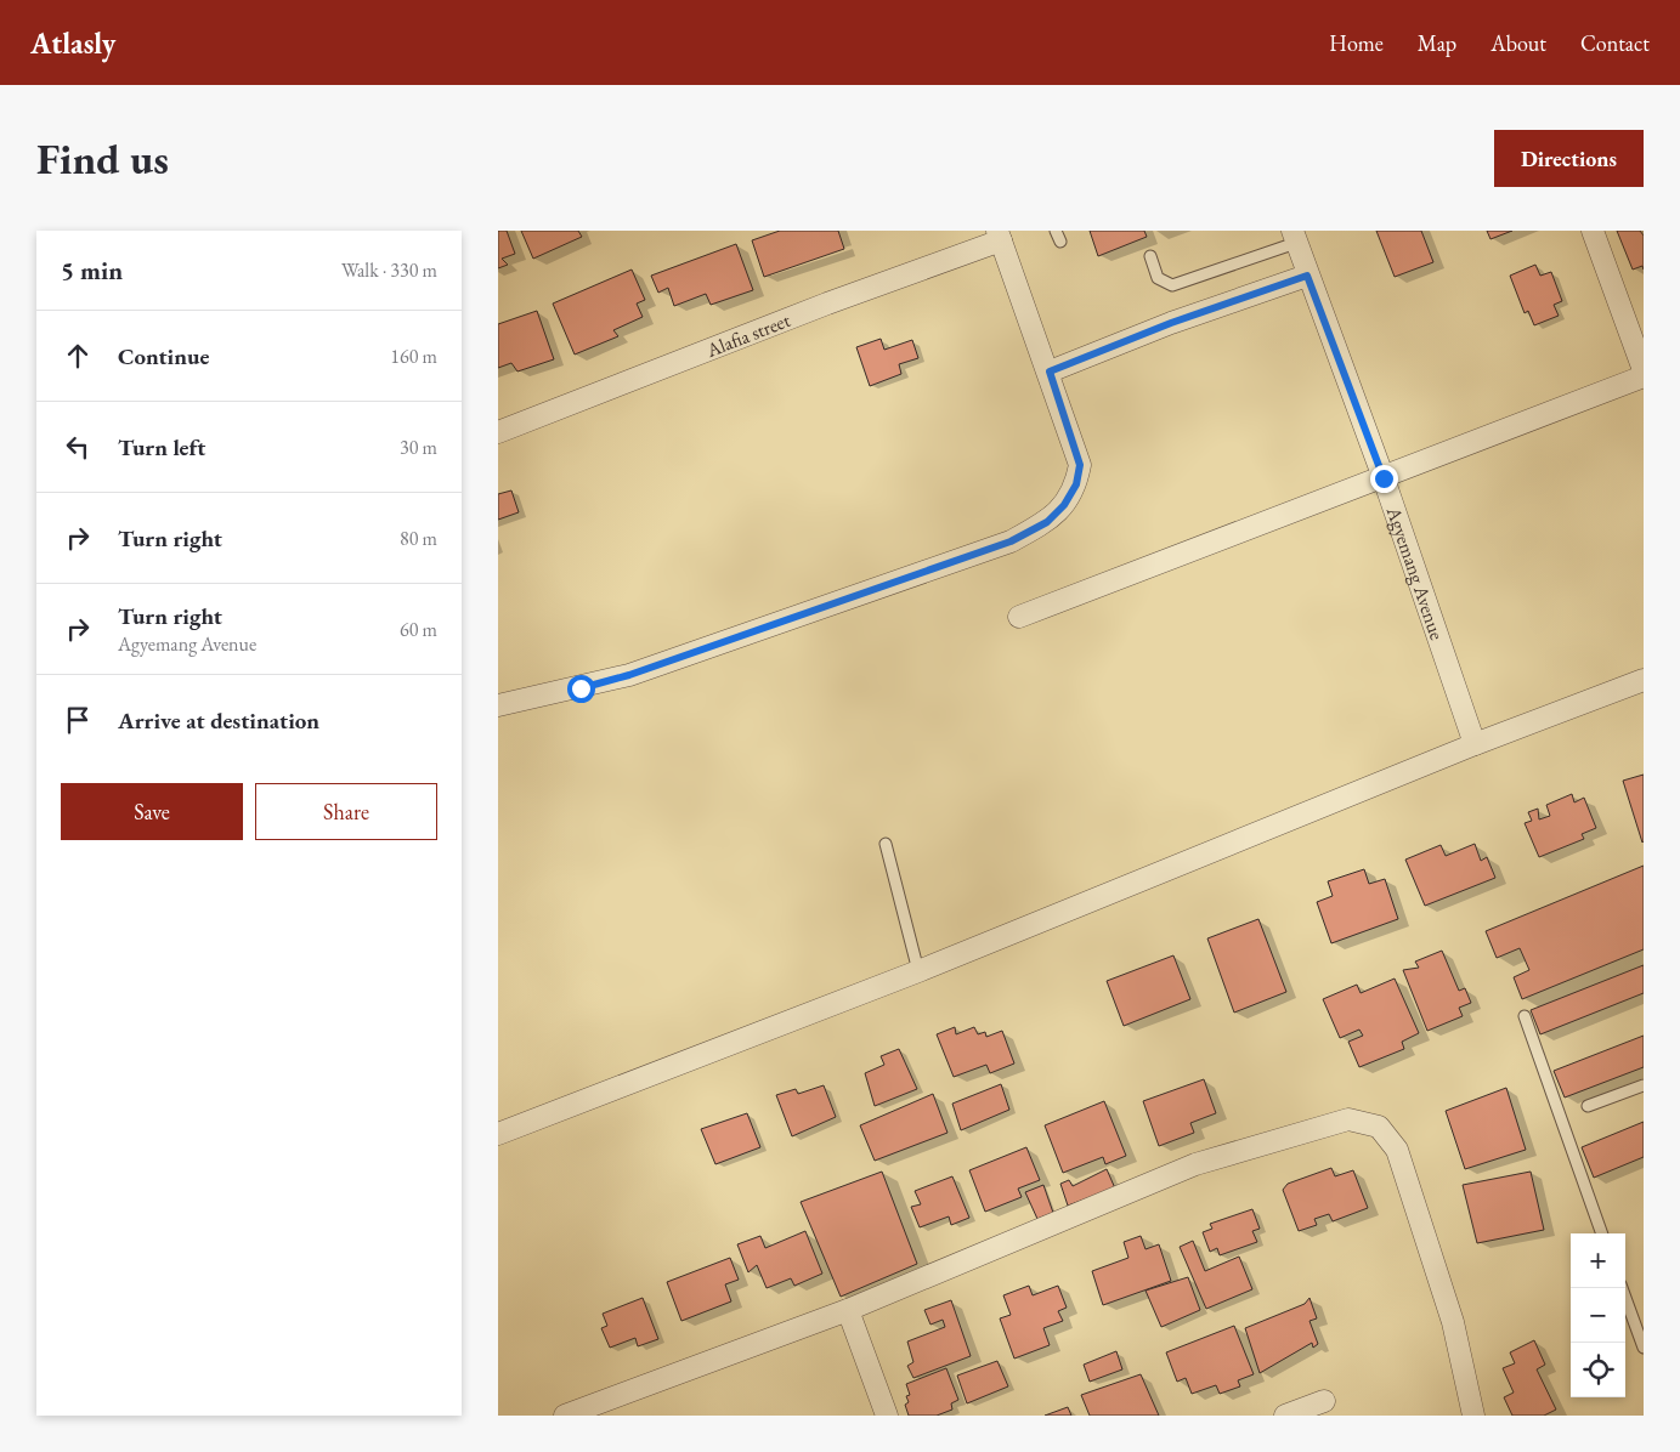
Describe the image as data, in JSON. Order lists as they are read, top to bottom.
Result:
{
  "streets": {
    "street": ["Alafia street", "Agyemang Avenue"]
  },
  "page": {
    "header": "Atlasly",
    "nav": [
      "Home",
      "Map",
      "About",
      "Contact"
    ],
    "buttons": [
      "Directions",
      ["Save", "Share"]
    ],
    "title": "Find us",
    "heading": ["5 min", "Walk · 330 m"],
    "list": [
      ["Continue", "160 m"],
      ["Turn left", "30 m"],
      ["Turn right", "80 m"],
      ["Turn right", "Agyemang Avenue", "60 m"],
      "Arrive at destination"
    ],
    "map_buttons": ["+", "−"]
  }
}
